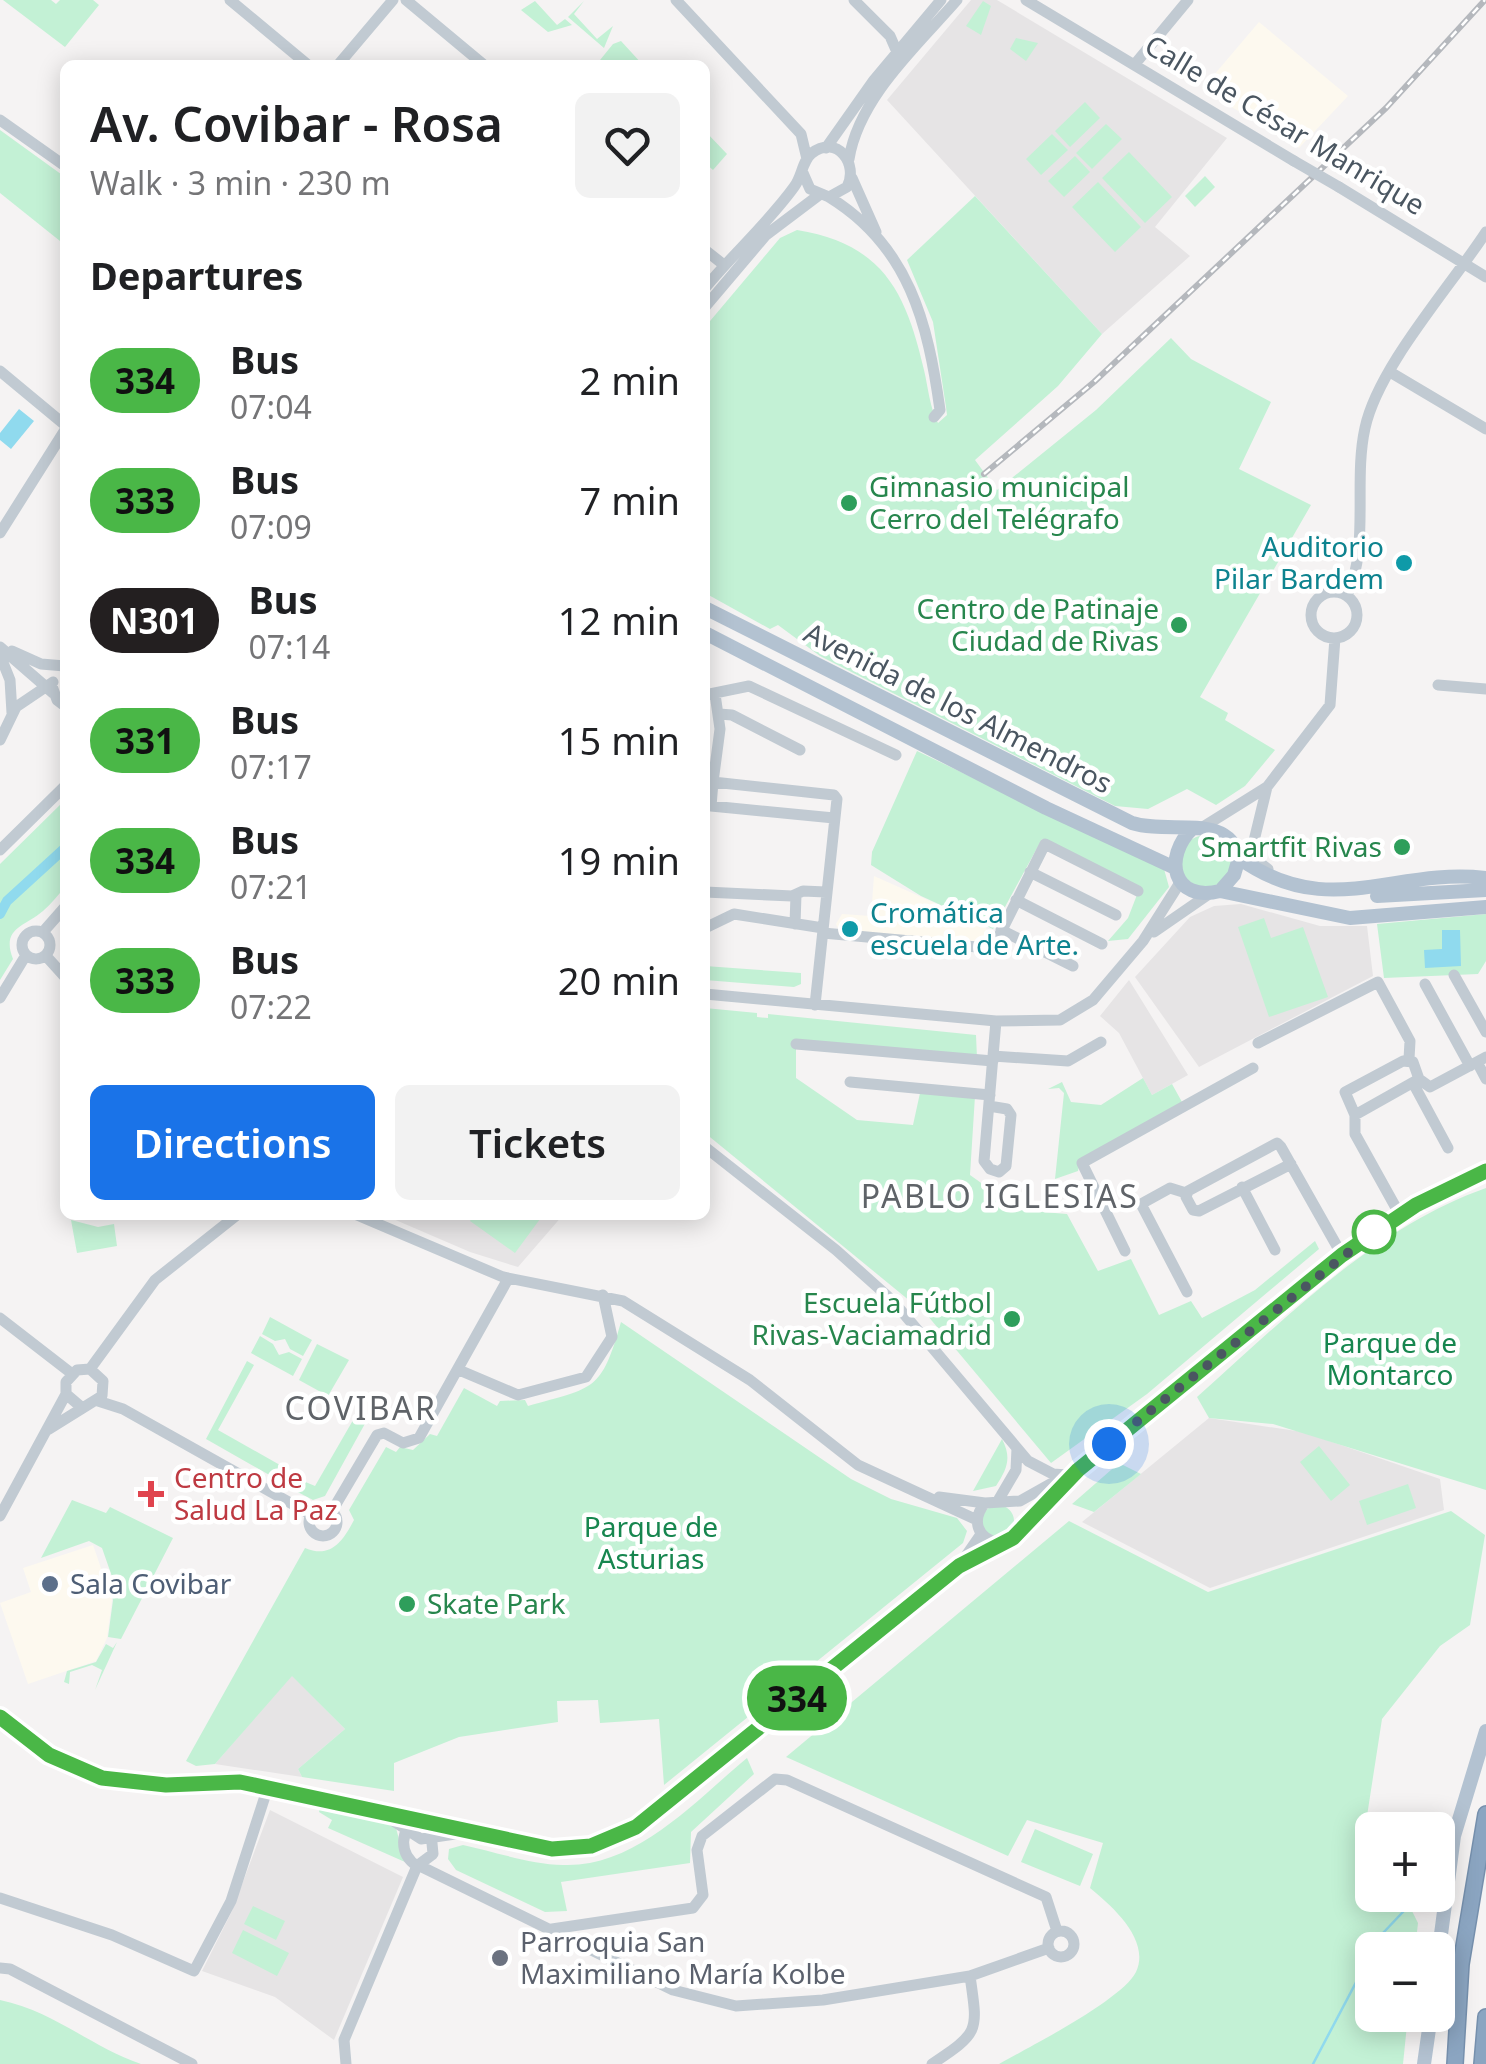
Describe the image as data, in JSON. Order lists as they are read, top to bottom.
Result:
{
  "streets": {
    "main road": ["Avenida de los Almendros"],
    "street": ["Calle de César Manrique"]
  },
  "districts": ["PABLO IGLESIAS", "COVIBAR"],
  "parks": ["Parque de Montarco", "Parque de Asturias"],
  "places": {
    "other": [
      "Gimnasio municipal Cerro del Telégrafo",
      "Auditorio Pilar Bardem",
      "Centro de Patinaje Ciudad de Rivas",
      "Smartfit Rivas",
      "Cromática escuela de Arte.",
      "Escuela Fútbol Rivas-Vaciamadrid",
      "Sala Covibar",
      "Skate Park",
      "Parroquia San Maximiliano María Kolbe"
    ],
    "health": ["Centro de Salud La Paz"]
  },
  "lines": ["bus line 334"],
  "page": {
    "on_map": "334",
    "heading": [
      ["Av. Covibar - Rosa", "Walk · 3 min · 230 m"],
      "Departures"
    ],
    "list": [
      {
        "mark": "334",
        "name": "Bus",
        "note": "07:04",
        "value": "2 min"
      },
      {
        "mark": "333",
        "name": "Bus",
        "note": "07:09",
        "value": "7 min"
      },
      {
        "mark": "N301",
        "name": "Bus",
        "note": "07:14",
        "value": "12 min"
      },
      {
        "mark": "331",
        "name": "Bus",
        "note": "07:17",
        "value": "15 min"
      },
      {
        "mark": "334",
        "name": "Bus",
        "note": "07:21",
        "value": "19 min"
      },
      {
        "mark": "333",
        "name": "Bus",
        "note": "07:22",
        "value": "20 min"
      }
    ],
    "buttons": ["Directions", "Tickets"],
    "map_buttons": ["+", "−"]
  }
}
